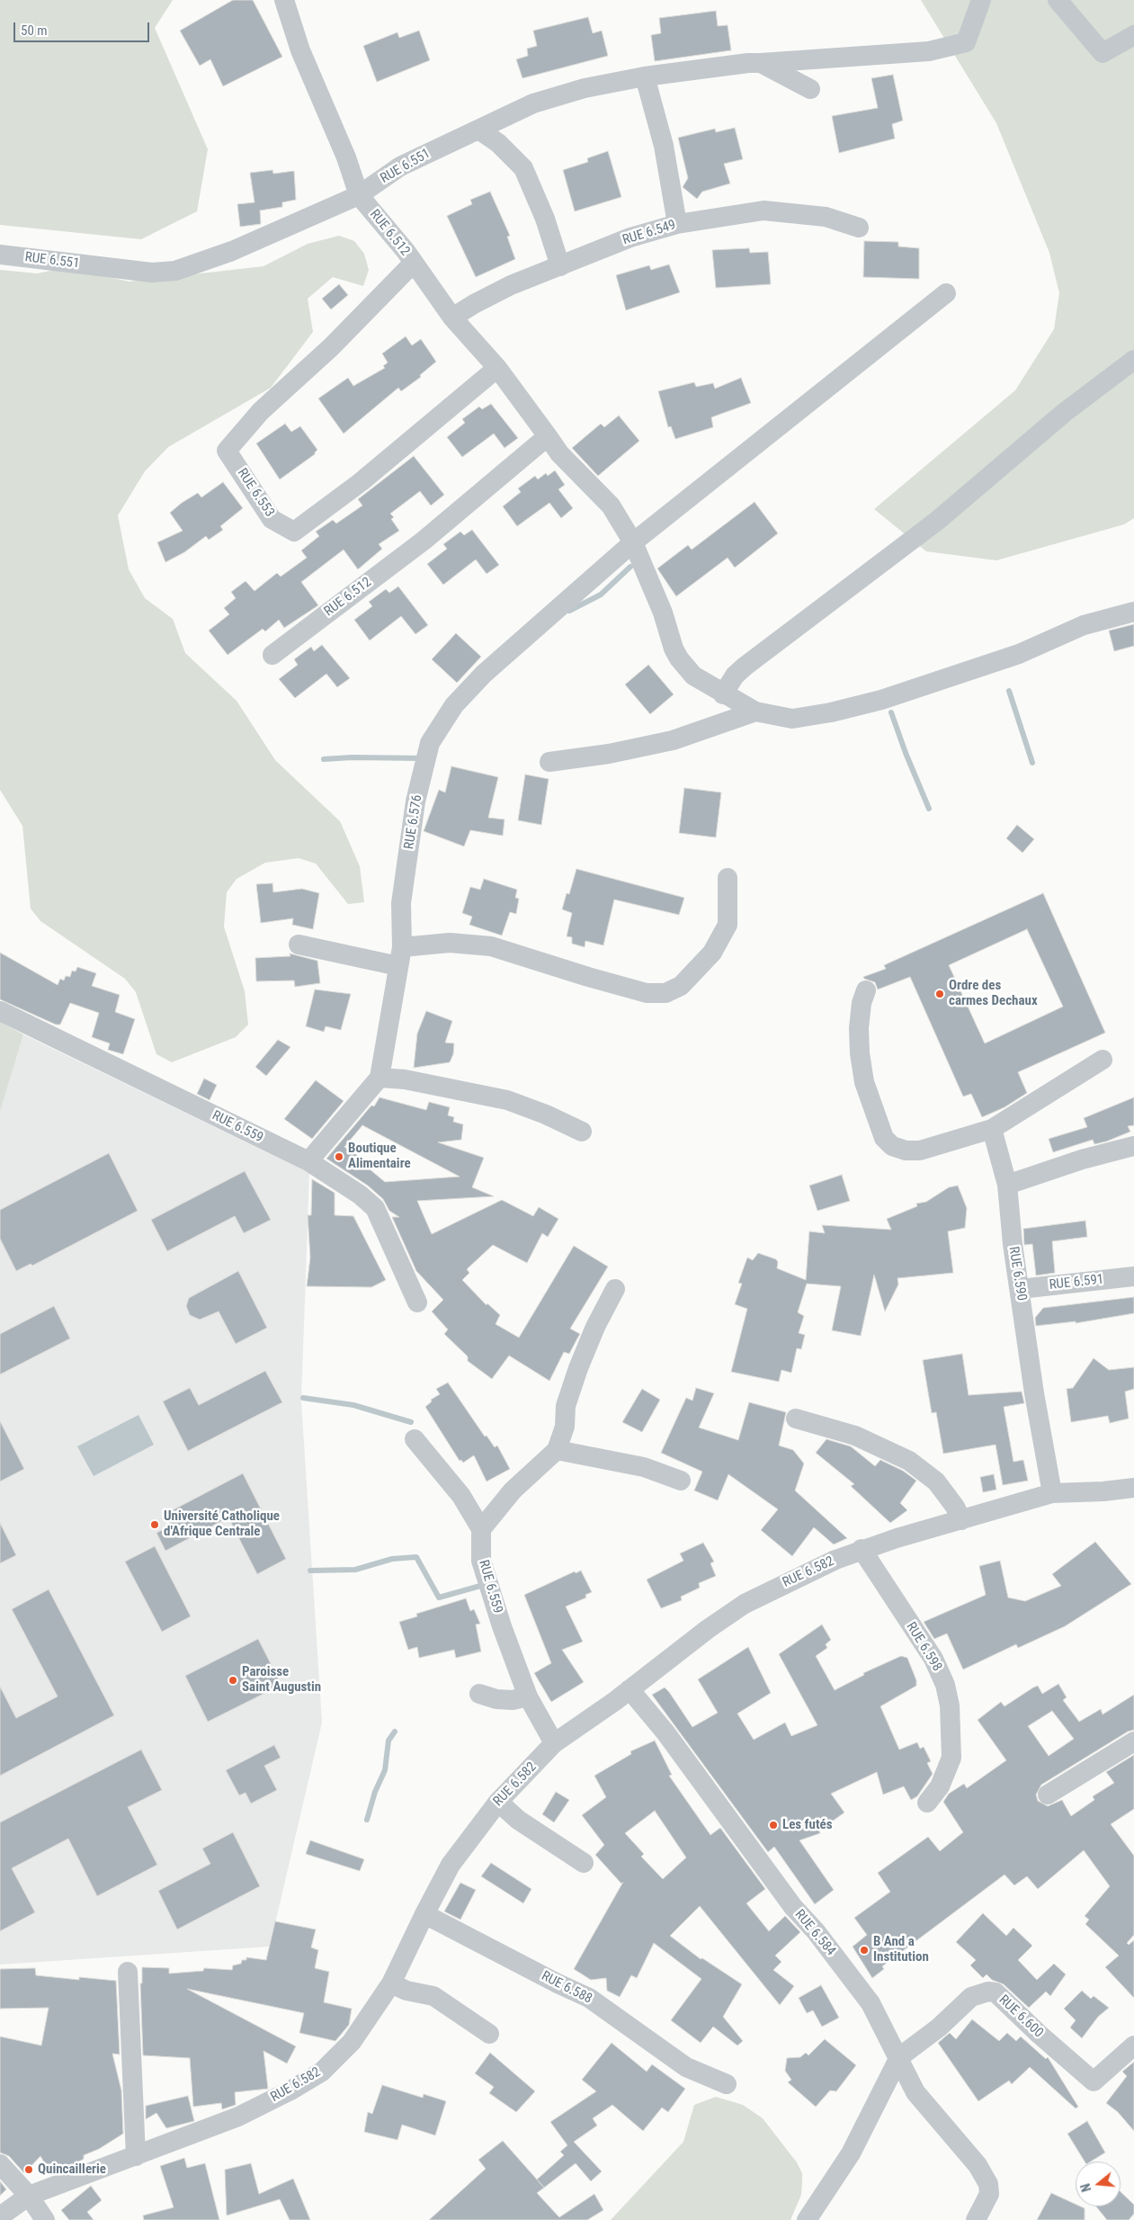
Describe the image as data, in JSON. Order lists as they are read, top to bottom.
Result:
{
  "streets": {
    "street": [
      "RUE 6.551",
      "RUE 6.512",
      "RUE 6.549",
      "RUE 6.553",
      "RUE 6.576",
      "RUE 6.559",
      "RUE 6.590",
      "RUE 6.591",
      "RUE 6.582",
      "RUE 6.598",
      "RUE 6.584",
      "RUE 6.588",
      "RUE 6.600"
    ]
  },
  "crossings": [
    ["RUE 6.551", "RUE 6.512"],
    ["RUE 6.512", "RUE 6.549"],
    ["RUE 6.512", "RUE 6.553"],
    ["RUE 6.512", "RUE 6.576"],
    ["RUE 6.559", "RUE 6.582"],
    ["RUE 6.590", "RUE 6.591"],
    ["RUE 6.590", "RUE 6.582"],
    ["RUE 6.582", "RUE 6.598"],
    ["RUE 6.582", "RUE 6.584"],
    ["RUE 6.582", "RUE 6.588"],
    ["RUE 6.584", "RUE 6.600"]
  ],
  "places": [
    "Ordre des carmes Dechaux",
    "Boutique Alimentaire",
    "Université Catholique d'Afrique Centrale",
    "Paroisse Saint Augustin",
    "Les futés",
    "B And a Institution",
    "Quincaillerie"
  ],
  "scale_bar": "50 m",
  "north": "left"
}
